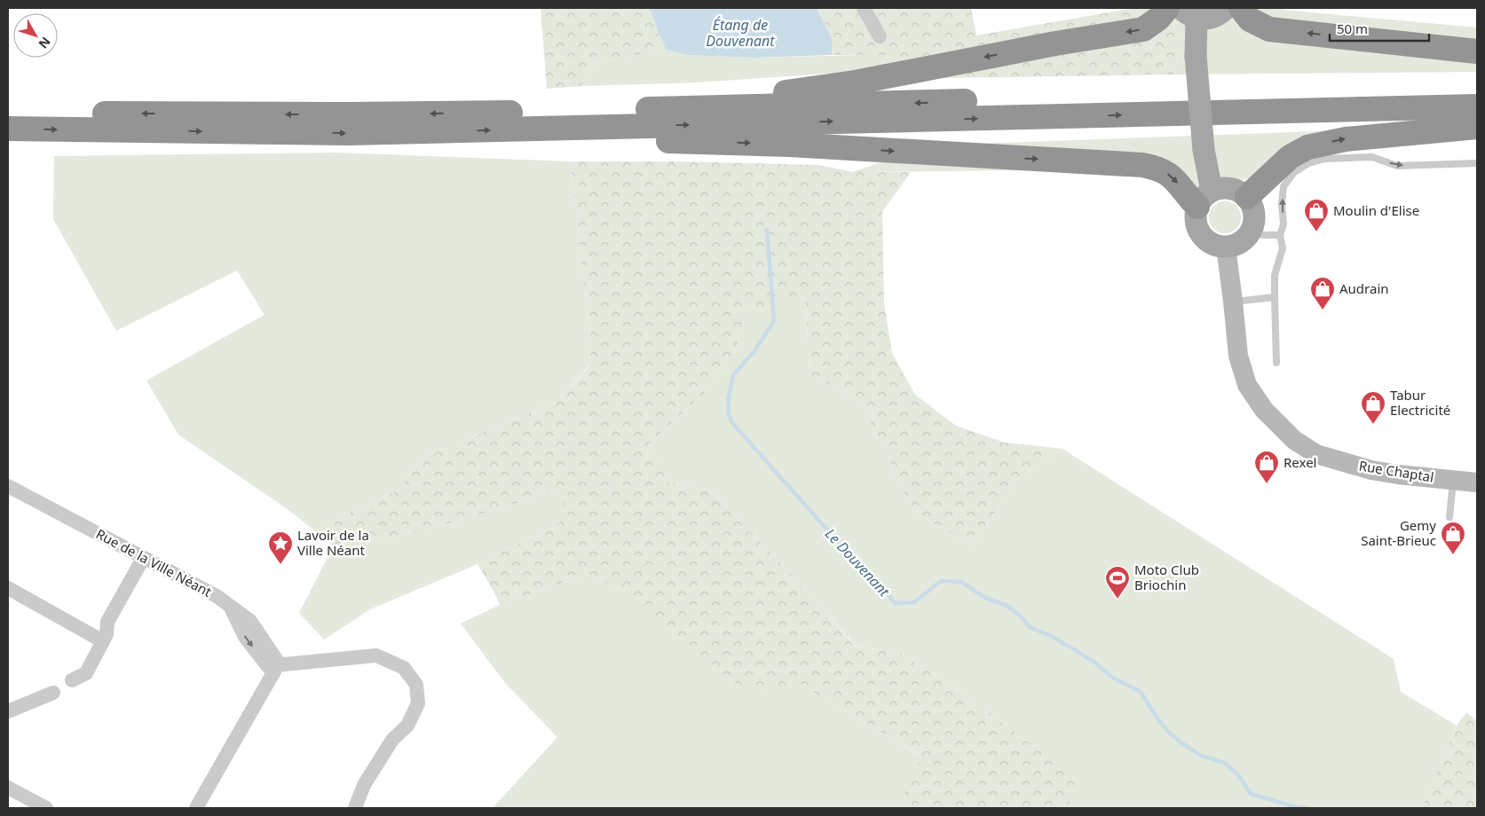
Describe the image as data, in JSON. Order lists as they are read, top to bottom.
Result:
{
  "streets": {
    "main road": ["Rue Chaptal"],
    "street": ["Rue de la Ville Néant"]
  },
  "water": ["Étang de Douvenant", "Le Douvenant"],
  "places": {
    "shop": [
      "Moulin d'Elise",
      "Audrain",
      "Tabur Electricité",
      "Rexel",
      "Gemy Saint-Brieuc"
    ],
    "place": ["Lavoir de la Ville Néant"],
    "sports": ["Moto Club Briochin"]
  },
  "scale_bar": "50 m",
  "north": "bottom right"
}
